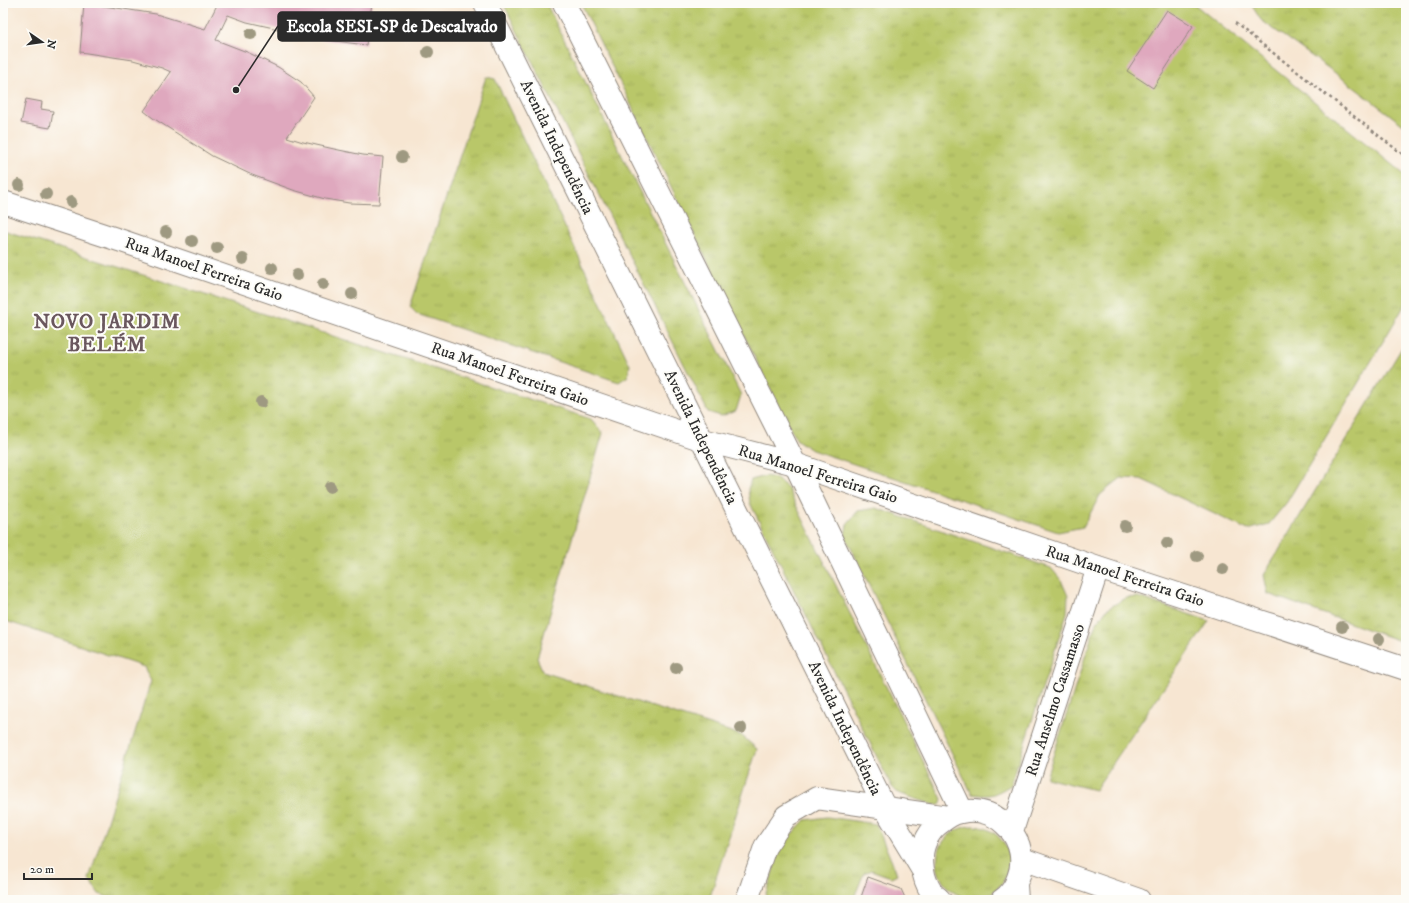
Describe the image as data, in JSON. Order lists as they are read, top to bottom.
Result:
{
  "streets": {
    "street": ["Avenida Independência", "Rua Manoel Ferreira Gaio", "Rua Anselmo Cassamasso"]
  },
  "crossings": [
    ["Avenida Independência", "Rua Manoel Ferreira Gaio"],
    ["Rua Manoel Ferreira Gaio", "Rua Anselmo Cassamasso"]
  ],
  "districts": ["NOVO JARDIM BELÉM"],
  "places": ["Escola SESI-SP de Descalvado"],
  "scale_bar": "20 m",
  "north": "right"
}
